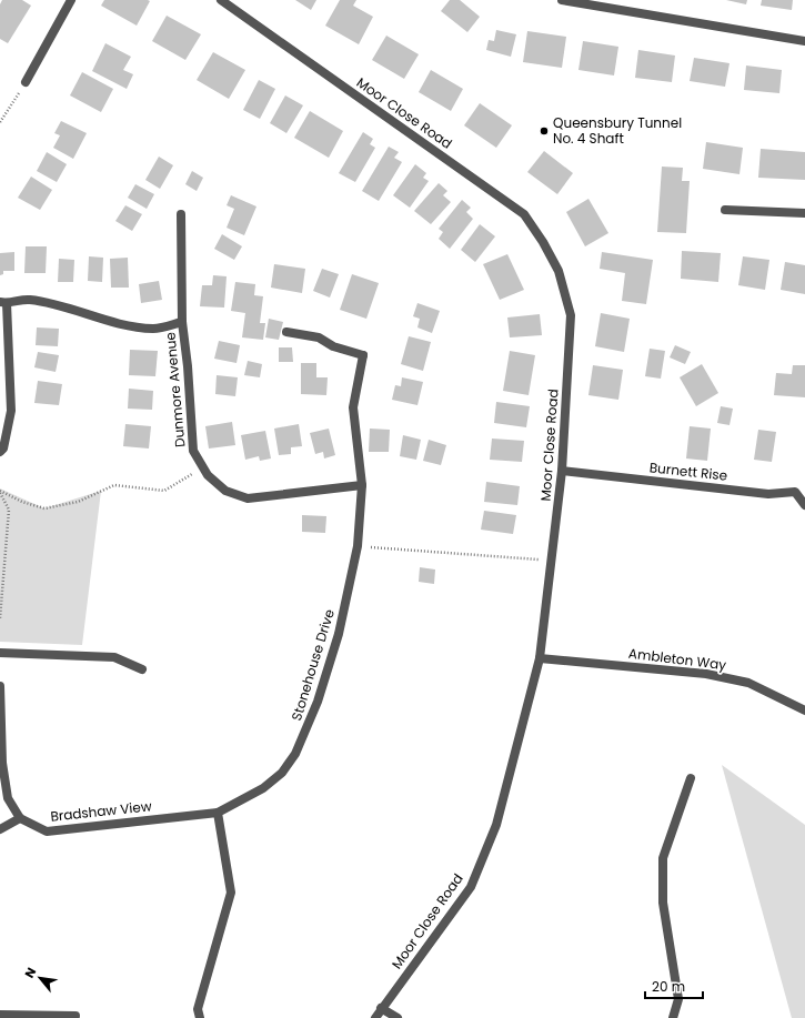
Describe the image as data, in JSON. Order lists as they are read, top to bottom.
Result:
{
  "streets": {
    "street": [
      "Moor Close Road",
      "Dunmore Avenue",
      "Burnett Rise",
      "Ambleton Way",
      "Stonehouse Drive",
      "Bradshaw View"
    ]
  },
  "crossings": [
    ["Moor Close Road", "Burnett Rise"],
    ["Moor Close Road", "Ambleton Way"],
    ["Dunmore Avenue", "Stonehouse Drive"],
    ["Stonehouse Drive", "Bradshaw View"]
  ],
  "places": ["Queensbury Tunnel No. 4 Shaft"],
  "scale_bar": "20 m",
  "north": "top left"
}
